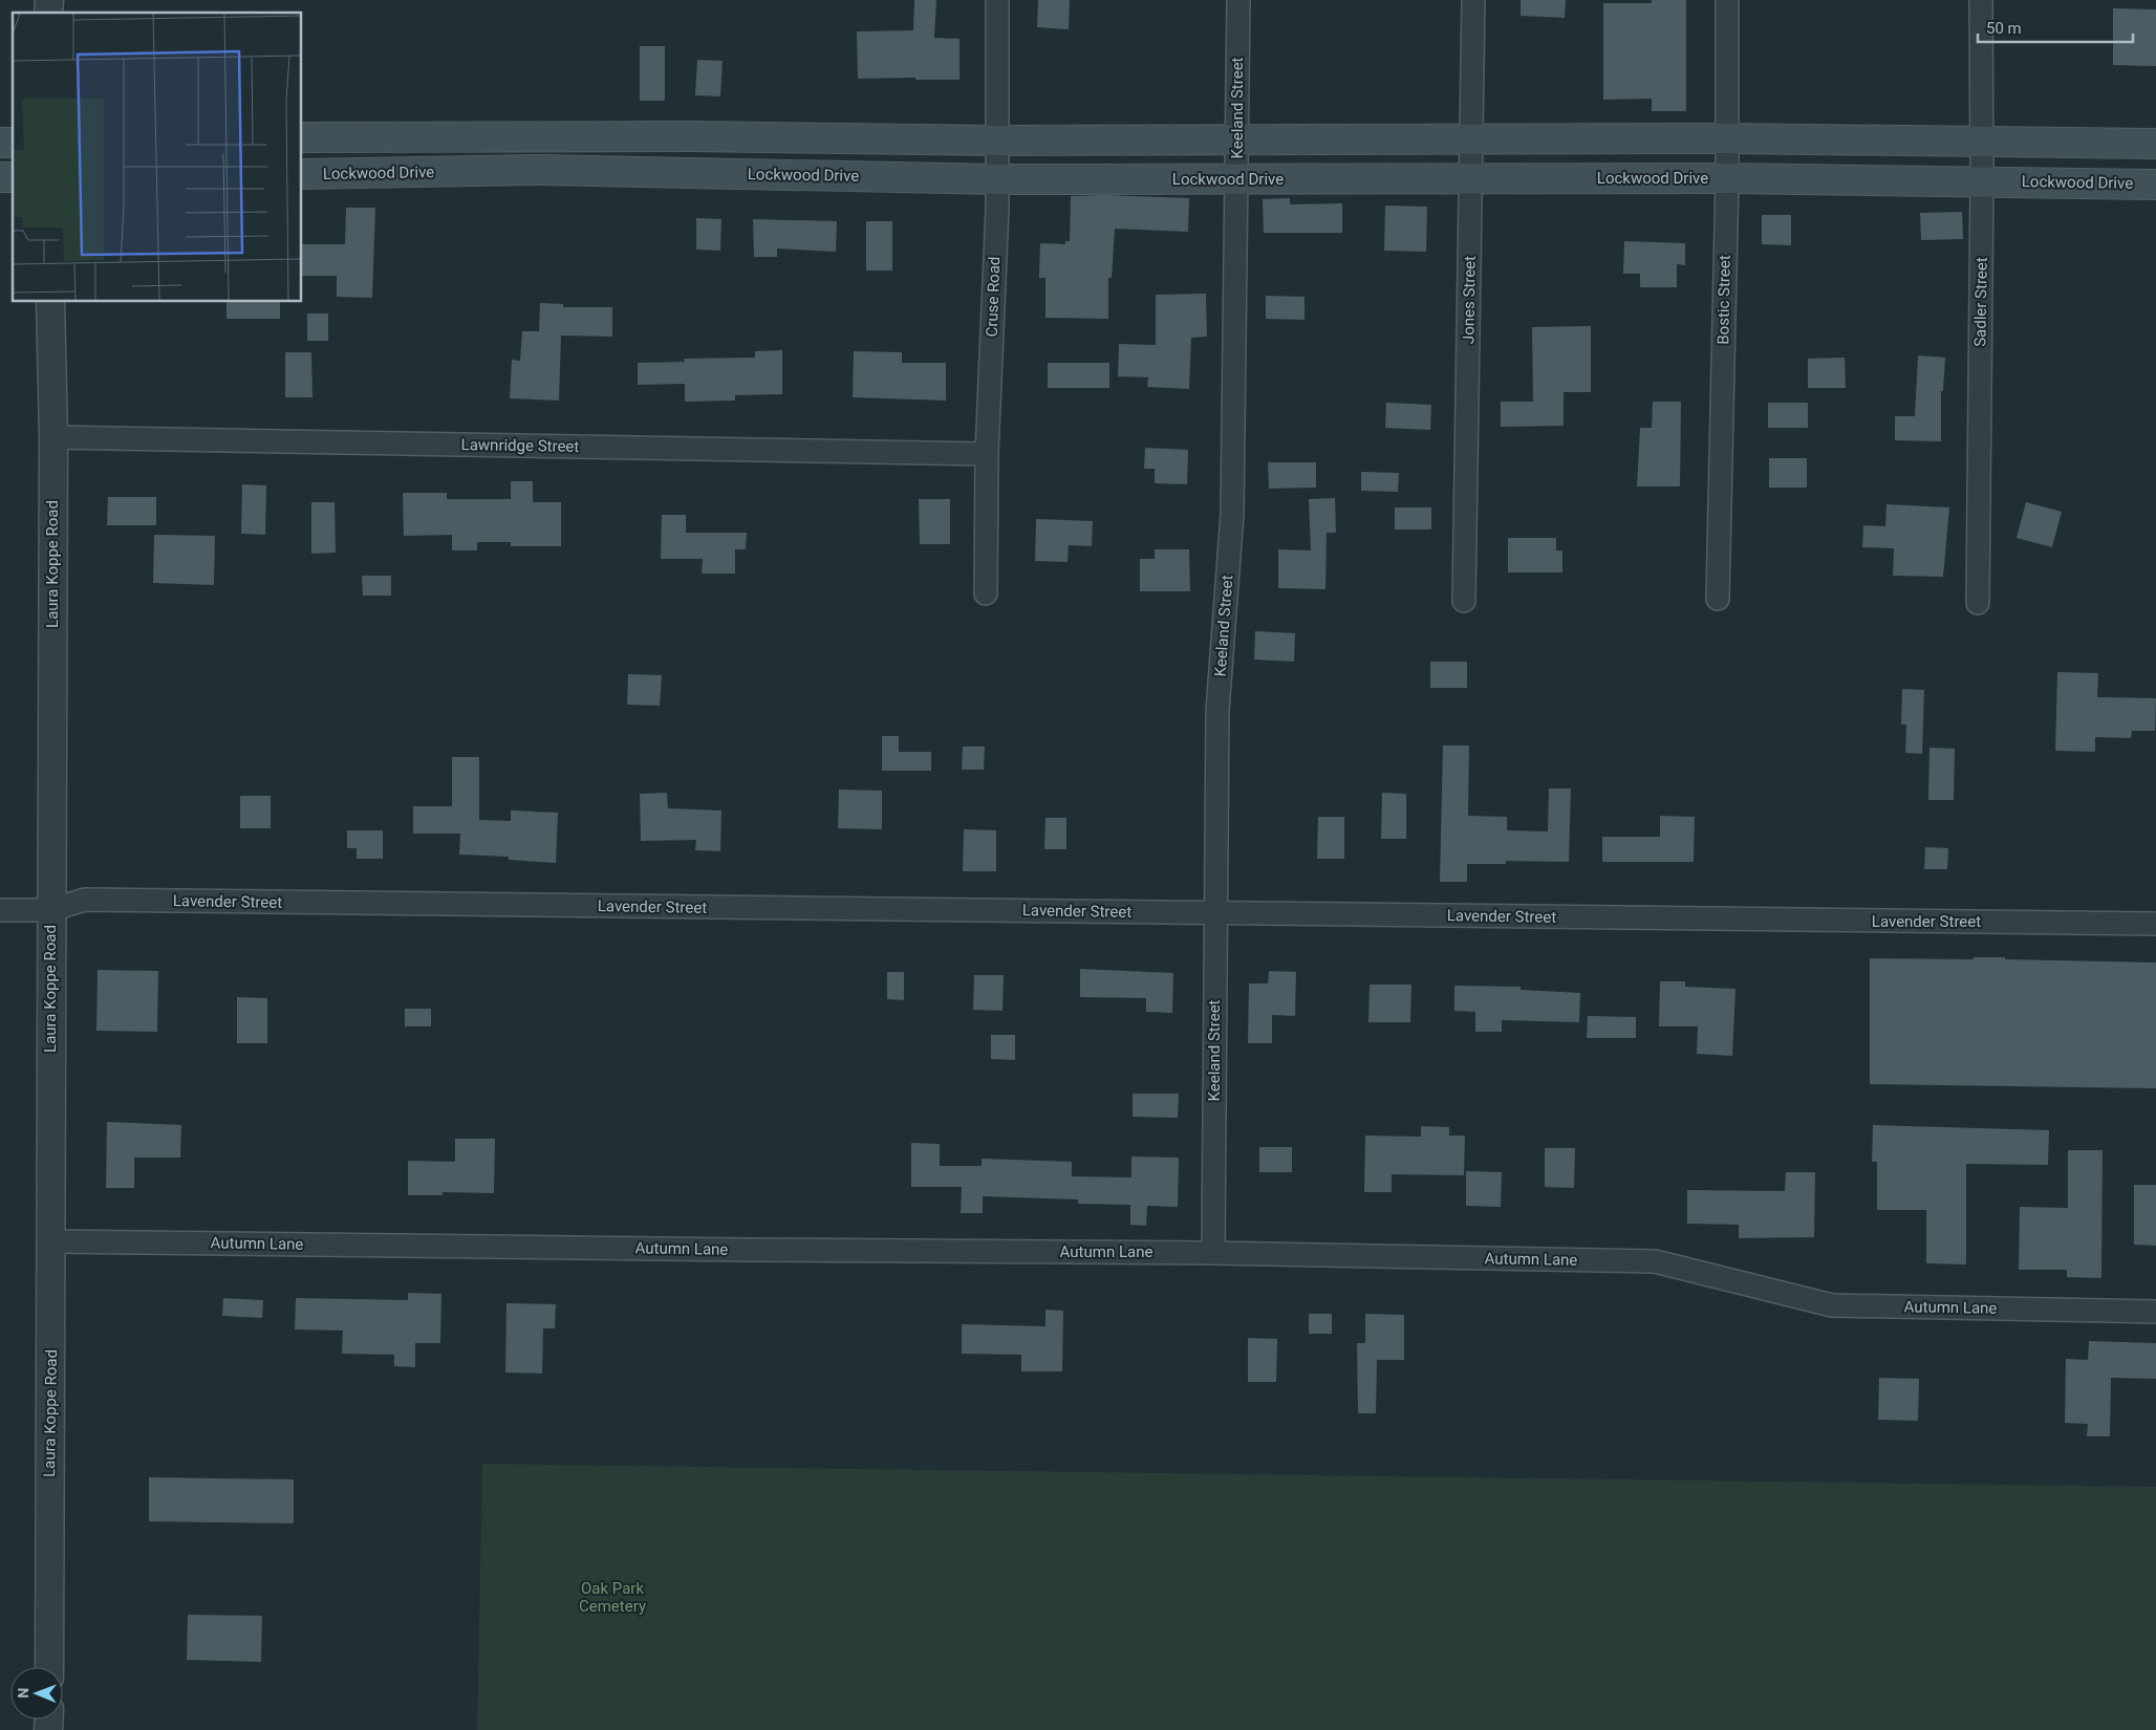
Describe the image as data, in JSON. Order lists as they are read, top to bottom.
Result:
{
  "streets": {
    "main road": ["Lockwood Drive"],
    "street": [
      "Keeland Street",
      "Cruse Road",
      "Jones Street",
      "Bostic Street",
      "Sadler Street",
      "Lawnridge Street",
      "Laura Koppe Road",
      "Lavender Street",
      "Autumn Lane"
    ]
  },
  "crossings": [
    ["Keeland Street", "Lockwood Drive"],
    ["Keeland Street", "Lavender Street"],
    ["Keeland Street", "Autumn Lane"],
    ["Lockwood Drive", "Cruse Road"],
    ["Lockwood Drive", "Jones Street"],
    ["Lockwood Drive", "Bostic Street"],
    ["Lockwood Drive", "Sadler Street"],
    ["Cruse Road", "Lawnridge Street"],
    ["Lawnridge Street", "Laura Koppe Road"],
    ["Laura Koppe Road", "Lavender Street"],
    ["Laura Koppe Road", "Autumn Lane"]
  ],
  "parks": ["Oak Park Cemetery"],
  "scale_bar": "50 m",
  "north": "left"
}
